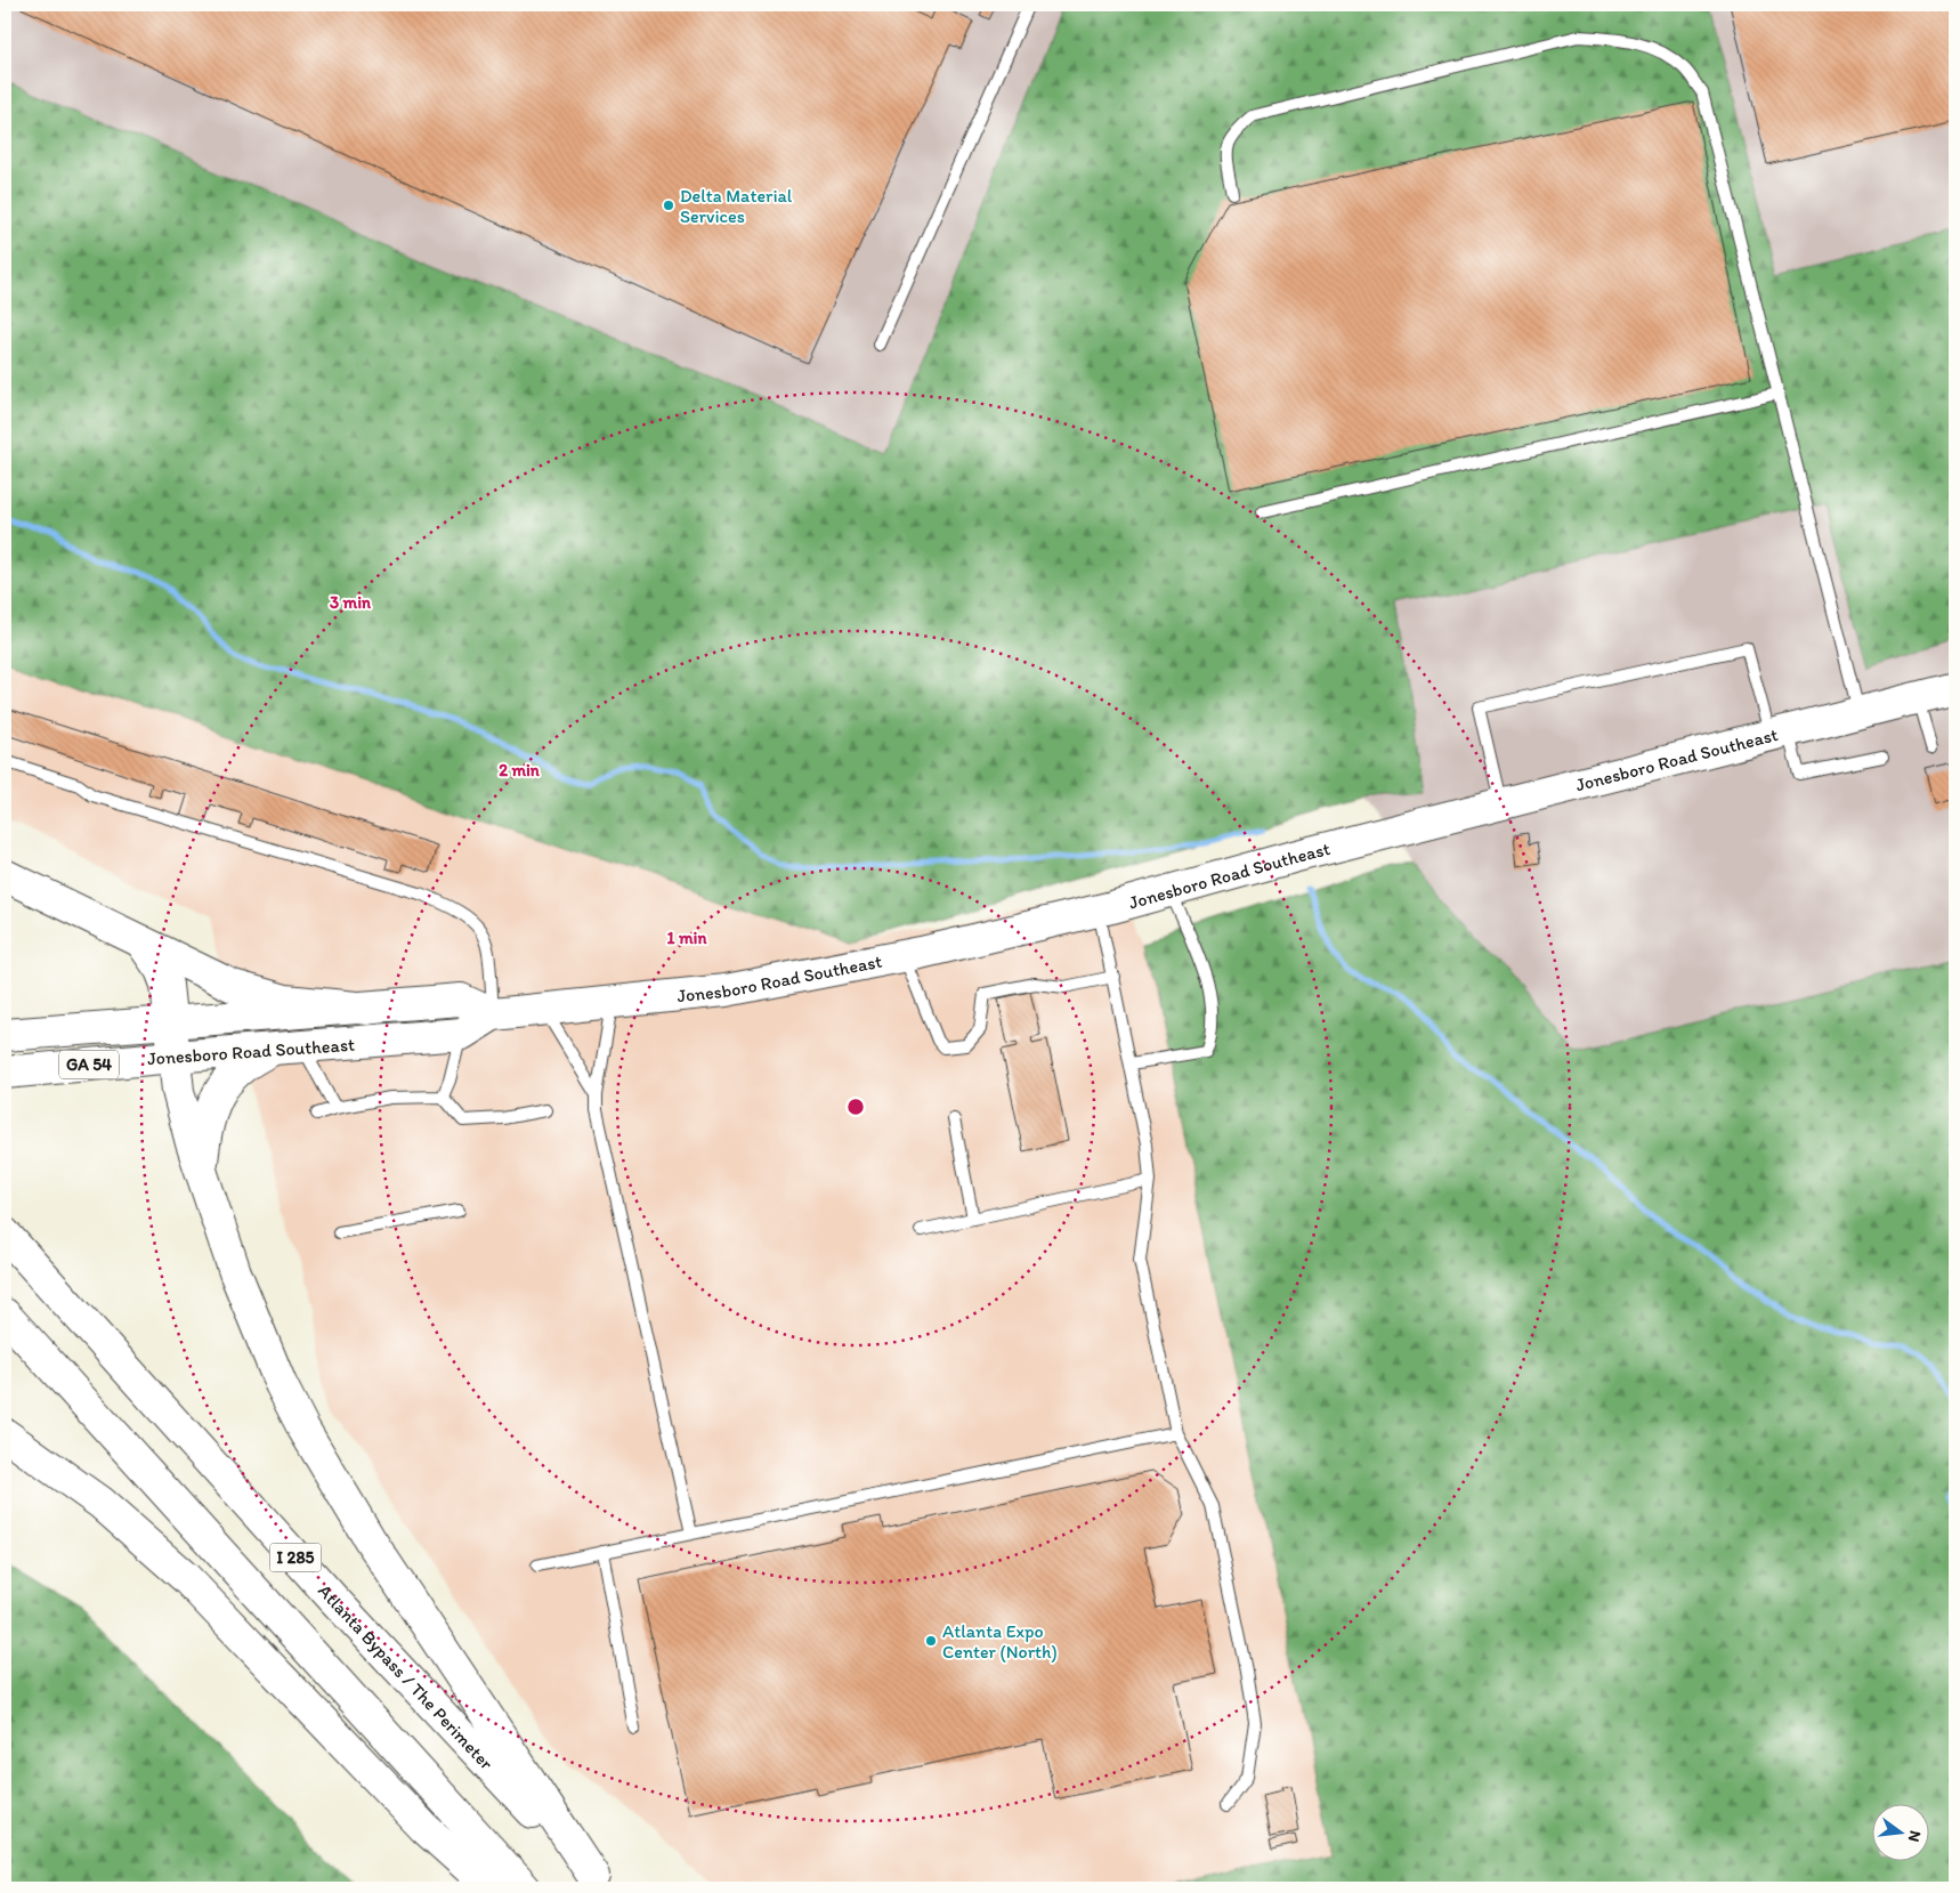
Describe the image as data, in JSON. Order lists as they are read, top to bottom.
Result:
{
  "streets": {
    "main road": [
      "Jonesboro Road Southeast",
      "GA 54",
      "I 285",
      "Atlanta Bypass / The Perimeter"
    ]
  },
  "places": ["Delta Material Services", "Atlanta Expo Center (North)"],
  "north": "right",
  "rings": ["3 min", "2 min", "1 min"]
}
